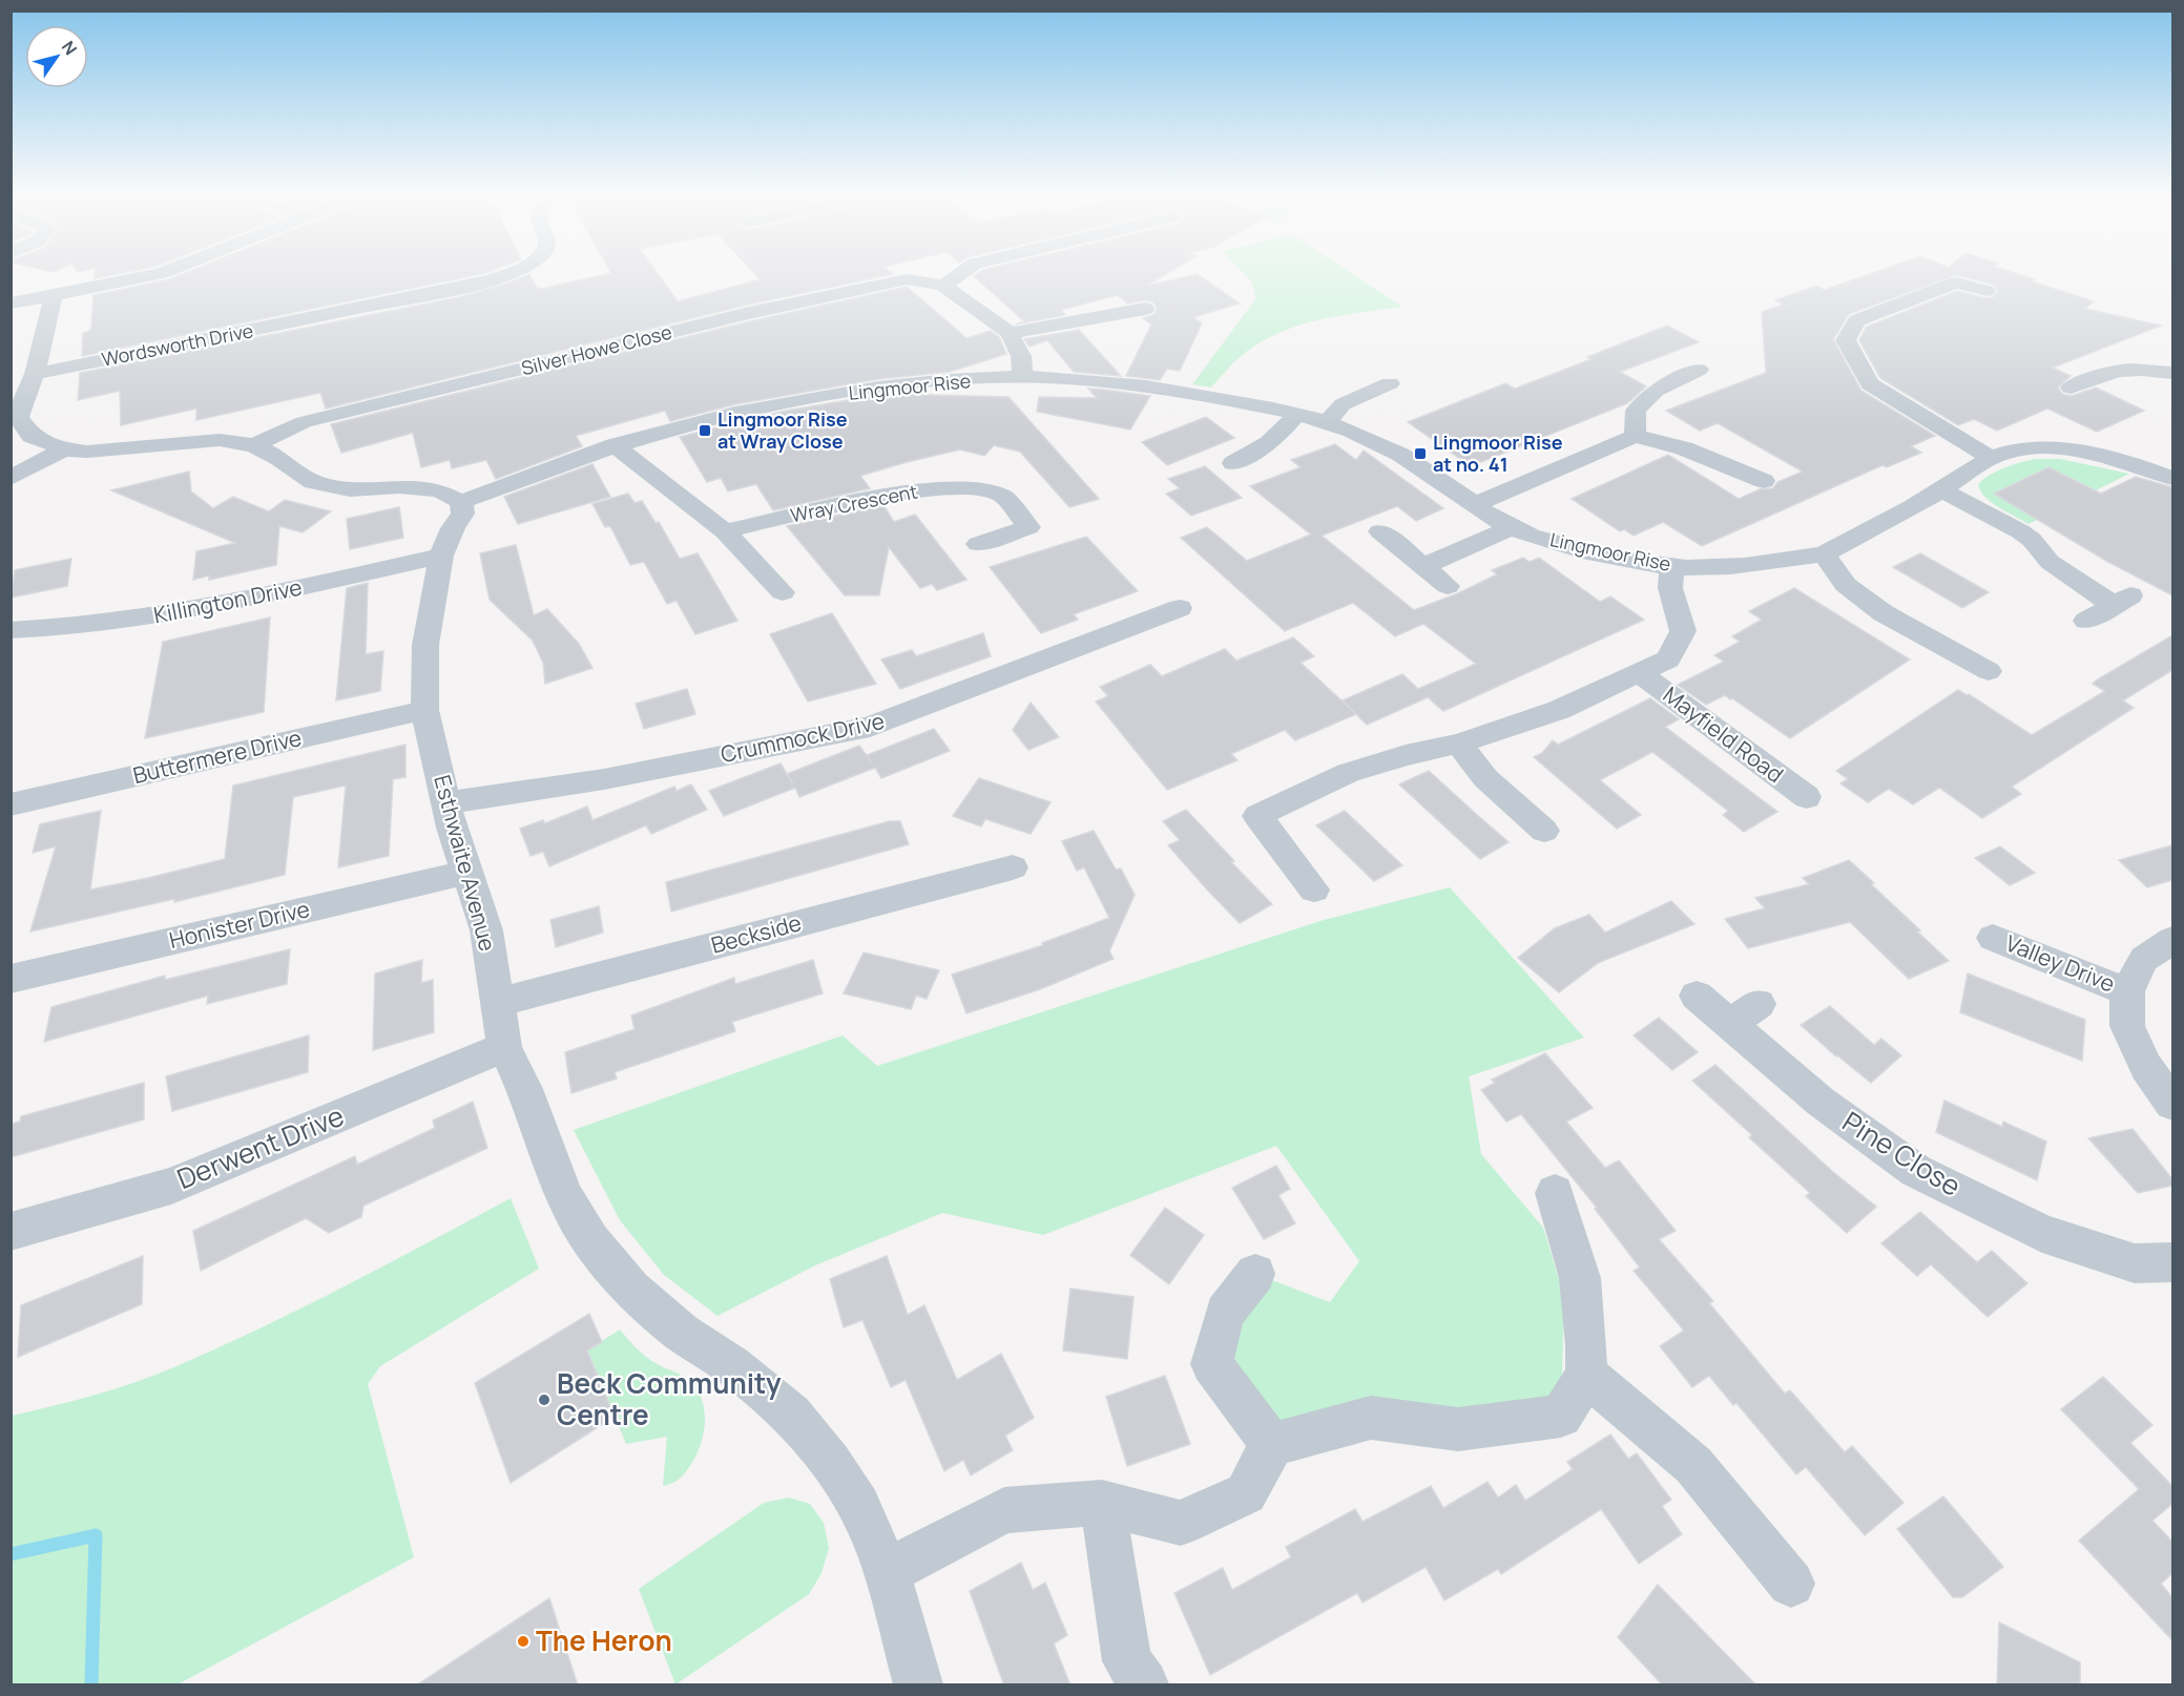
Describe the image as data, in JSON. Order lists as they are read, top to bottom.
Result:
{
  "streets": {
    "street": [
      "Wordsworth Drive",
      "Silver Howe Close",
      "Lingmoor Rise",
      "Wray Crescent",
      "Killington Drive",
      "Mayfield Road",
      "Crummock Drive",
      "Buttermere Drive",
      "Esthwaite Avenue",
      "Honister Drive",
      "Beckside",
      "Valley Drive",
      "Derwent Drive",
      "Pine Close"
    ]
  },
  "crossings": [
    ["Lingmoor Rise", "Mayfield Road"],
    ["Lingmoor Rise", "Esthwaite Avenue"],
    ["Killington Drive", "Esthwaite Avenue"],
    ["Crummock Drive", "Esthwaite Avenue"],
    ["Buttermere Drive", "Esthwaite Avenue"],
    ["Esthwaite Avenue", "Honister Drive"],
    ["Esthwaite Avenue", "Beckside"],
    ["Esthwaite Avenue", "Derwent Drive"]
  ],
  "places": {
    "transit": ["Lingmoor Rise at Wray Close", "Lingmoor Rise at no. 41"],
    "other": ["Beck Community Centre", "The Heron"]
  },
  "north": "top right"
}
